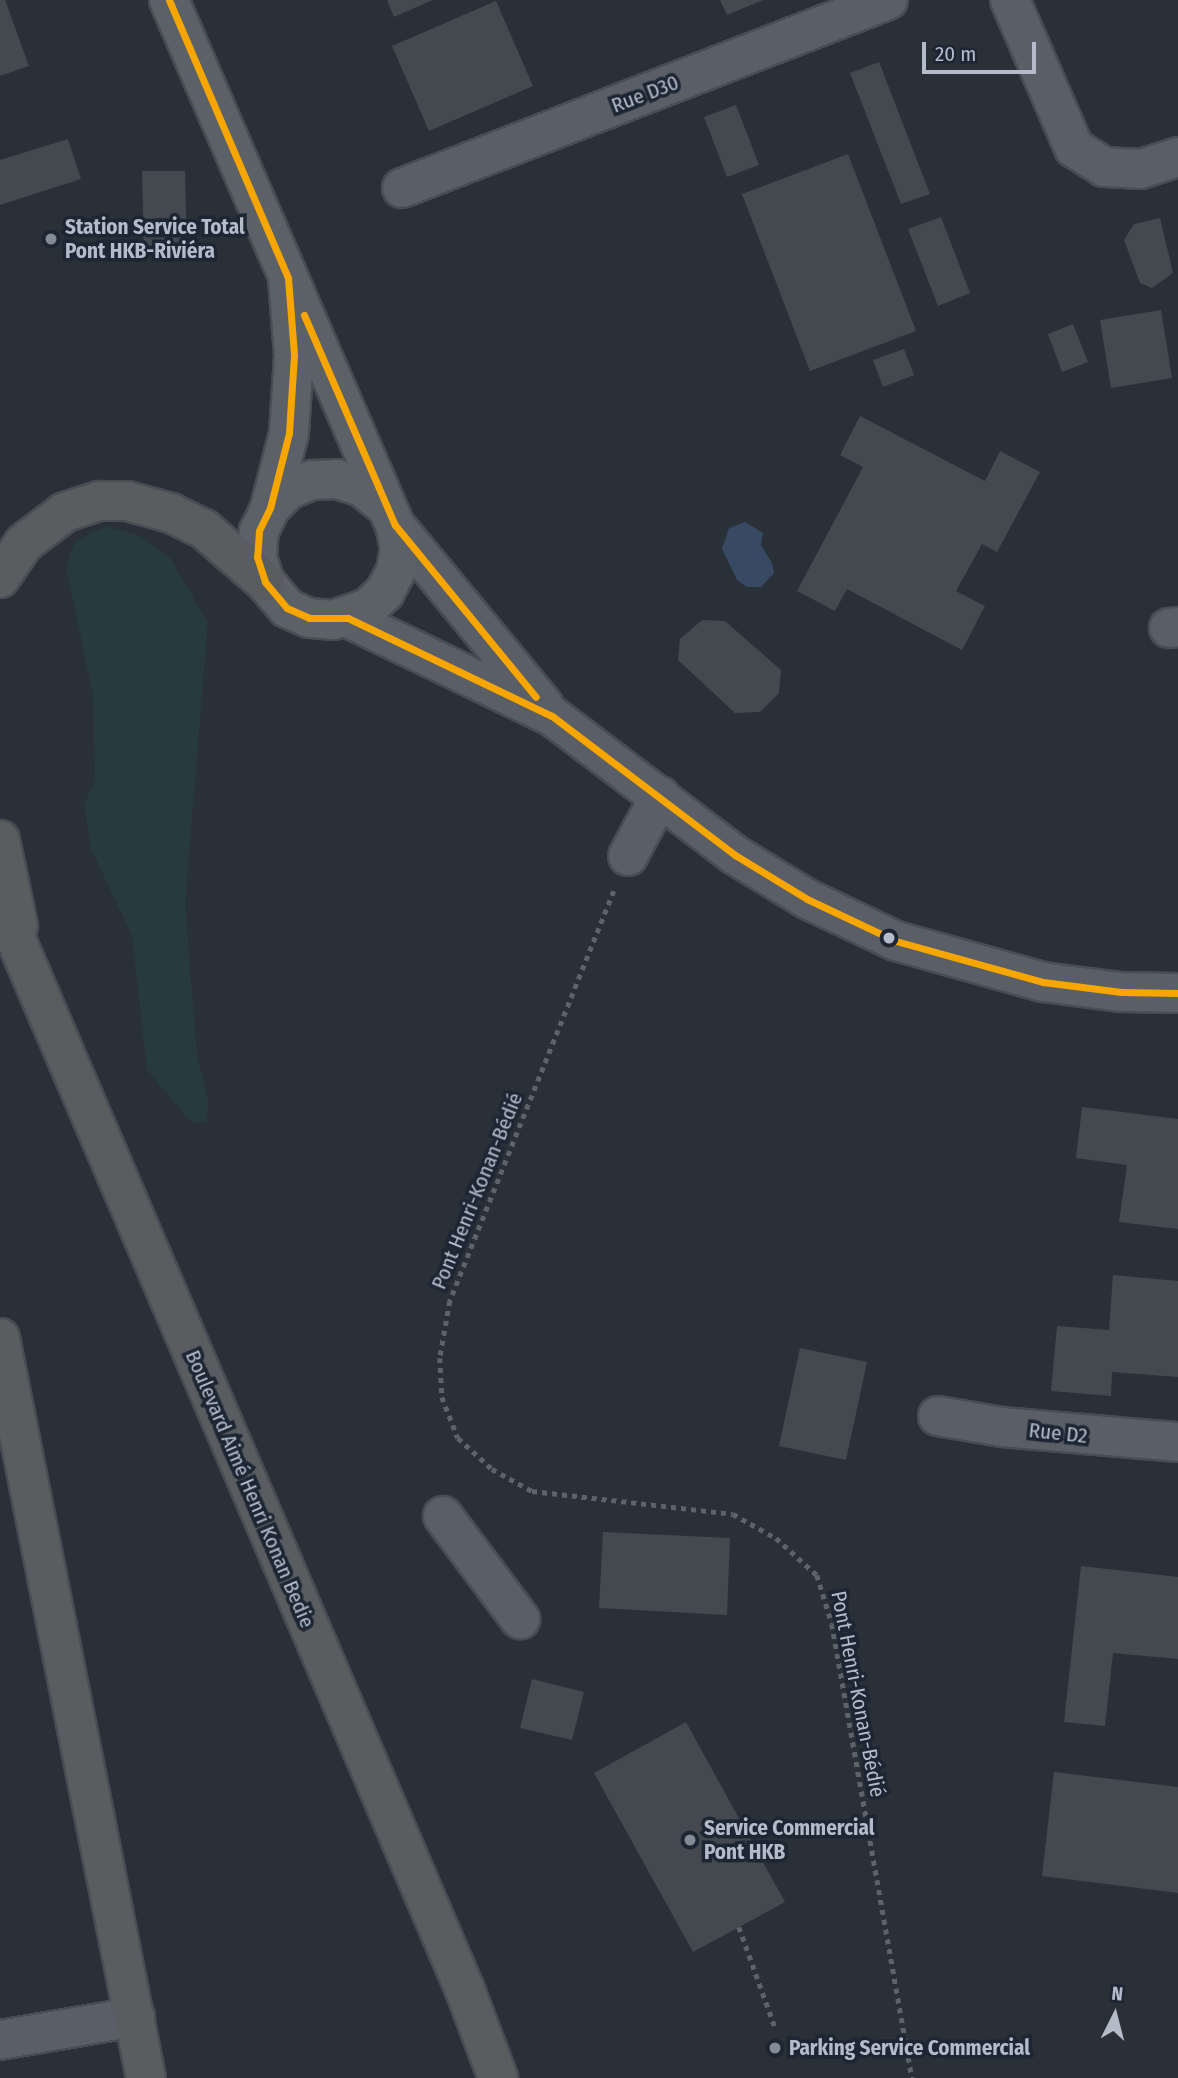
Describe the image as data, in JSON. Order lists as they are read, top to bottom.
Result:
{
  "streets": {
    "highway": ["Boulevard Aimé Henri Konan Bedie"],
    "street": ["Rue D30", "Rue D2"],
    "path": ["Pont Henri-Konan-Bédié"]
  },
  "places": ["Station Service Total Pont HKB-Riviéra", "Service Commercial Pont HKB", "Parking Service Commercial"],
  "scale_bar": "20 m",
  "north": "top"
}
